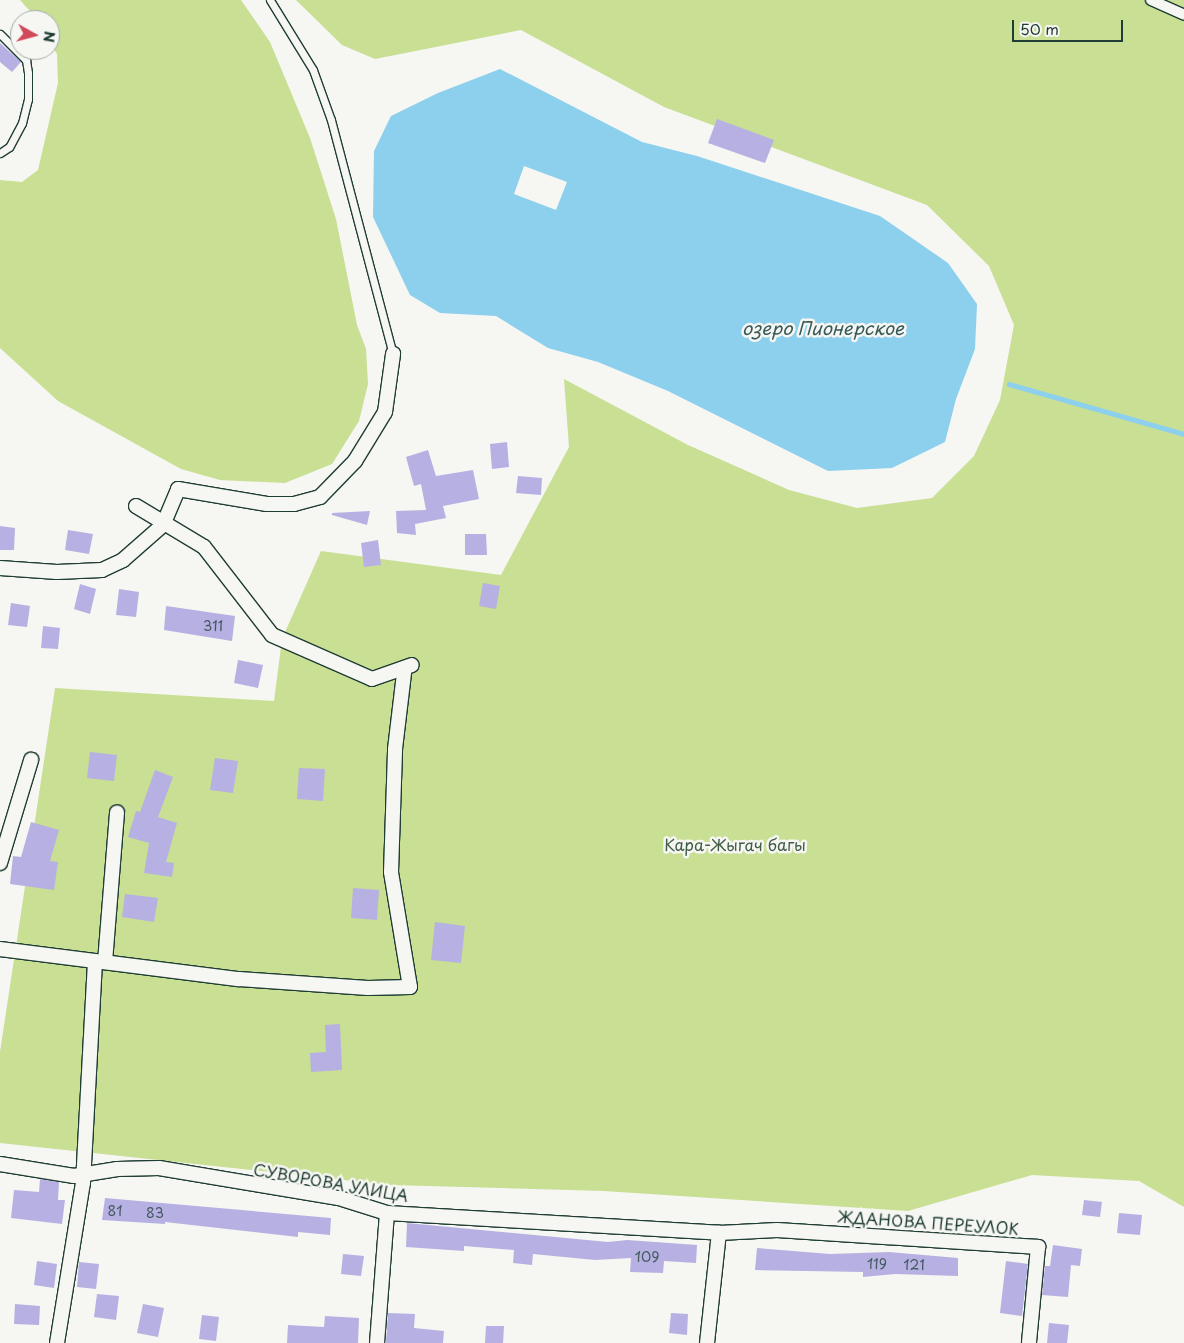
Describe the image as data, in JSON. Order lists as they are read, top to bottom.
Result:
{
  "streets": {
    "street": ["СУВОРОВА УЛИЦА", "ЖДАНОВА ПЕРЕУЛОК"]
  },
  "crossings": [
    ["СУВОРОВА УЛИЦА", "ЖДАНОВА ПЕРЕУЛОК"]
  ],
  "water": ["озеро Пионерское"],
  "parks": ["Кара-Жыгач багы"],
  "house_numbers": [
    "311",
    "81",
    "83",
    "109",
    "119",
    "121"
  ],
  "scale_bar": "50 m",
  "north": "right"
}
